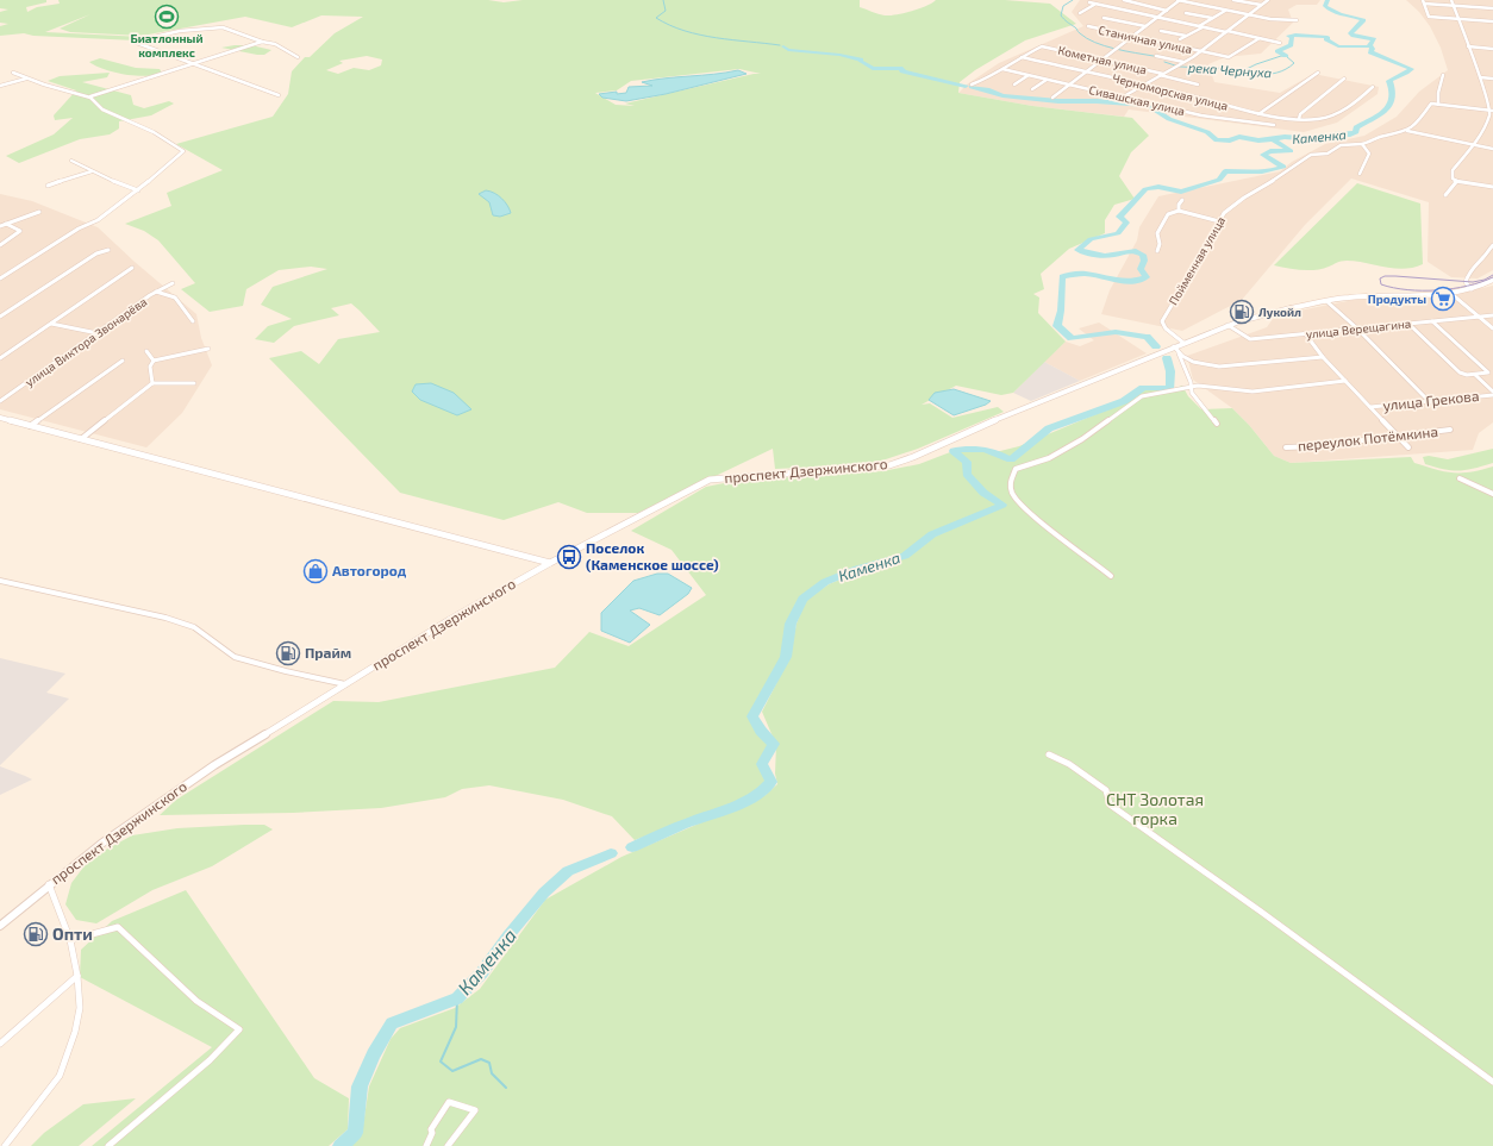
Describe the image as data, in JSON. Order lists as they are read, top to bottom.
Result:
{
  "streets": {
    "main road": ["проспект Дзержинского"],
    "street": [
      "Станичная улица",
      "Кометная улица",
      "Черноморская улица",
      "Сивашская улица",
      "Пойменная улица",
      "улица Верещагина",
      "улица Виктора Звонарёва",
      "улица Грекова",
      "переулок Потёмкина"
    ]
  },
  "crossings": [
    ["Кометная улица", "Черноморская улица"],
    ["Пойменная улица", "проспект Дзержинского"],
    ["улица Верещагина", "проспект Дзержинского"]
  ],
  "water": ["река Чернуха", "Каменка"],
  "parks": ["СНТ Золотая горка"],
  "places": {
    "sports": ["Биатлонный комплекс"],
    "supermarket": ["Продукты"],
    "fuel station": ["Лукойл", "Прайм", "Опти"],
    "bus stop": ["Поселок (Каменское шоссе)"],
    "shop": ["Автогород"]
  }
}
